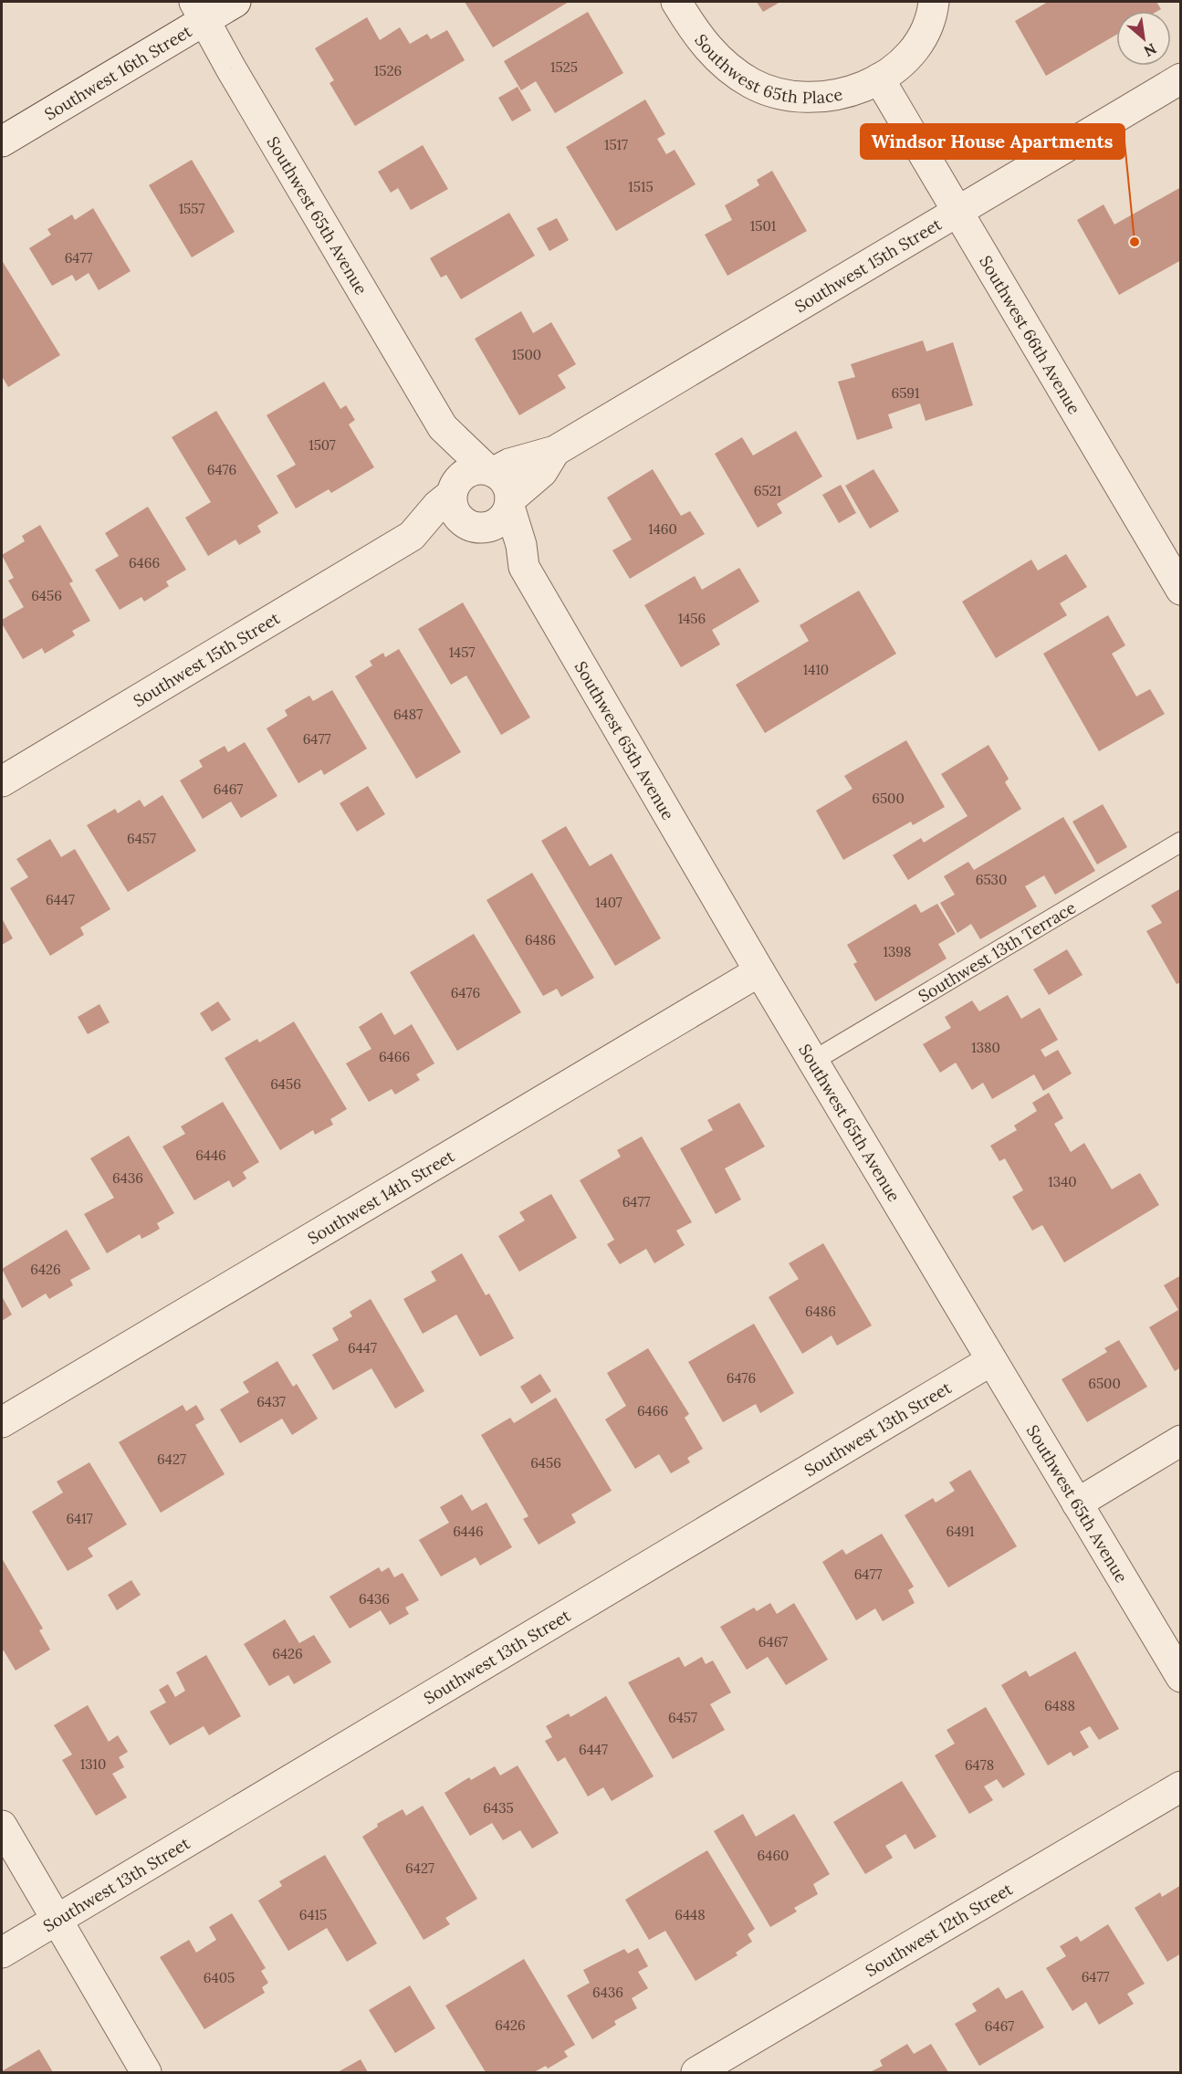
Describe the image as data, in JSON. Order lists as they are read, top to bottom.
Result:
{
  "streets": {
    "street": [
      "Southwest 65th Place",
      "Southwest 16th Street",
      "Southwest 65th Avenue",
      "Southwest 15th Street",
      "Southwest 66th Avenue",
      "Southwest 14th Street",
      "Southwest 13th Street",
      "Southwest 12th Street"
    ],
    "lane": ["Southwest 13th Terrace"]
  },
  "crossings": [
    ["Southwest 65th Place", "Southwest 66th Avenue"],
    ["Southwest 16th Street", "Southwest 65th Avenue"],
    ["Southwest 65th Avenue", "Southwest 15th Street"],
    ["Southwest 65th Avenue", "Southwest 13th Terrace"],
    ["Southwest 65th Avenue", "Southwest 14th Street"],
    ["Southwest 65th Avenue", "Southwest 13th Street"],
    ["Southwest 15th Street", "Southwest 66th Avenue"]
  ],
  "places": ["Windsor House Apartments"],
  "house_numbers": [
    "1525",
    "1526",
    "1517",
    "1515",
    "1557",
    "1501",
    "6477",
    "1500",
    "6591",
    "1507",
    "6476",
    "6521",
    "1460",
    "6466",
    "6456",
    "1456",
    "1457",
    "1410",
    "6487",
    "6477",
    "6467",
    "6500",
    "6457",
    "6530",
    "6447",
    "1407",
    "6486",
    "1398",
    "6476",
    "1380",
    "6466",
    "6456",
    "6446",
    "6436",
    "1340",
    "6477",
    "6426",
    "6486",
    "6447",
    "6476",
    "6500",
    "6437",
    "6466",
    "6427",
    "6456",
    "6417",
    "6446",
    "6491",
    "6477",
    "6436",
    "6467",
    "6426",
    "6488",
    "6457",
    "6447",
    "1310",
    "6478",
    "6435",
    "6460",
    "6427",
    "6415",
    "6448",
    "6477",
    "6405",
    "6436",
    "6426",
    "6467"
  ],
  "north": "bottom right"
}
